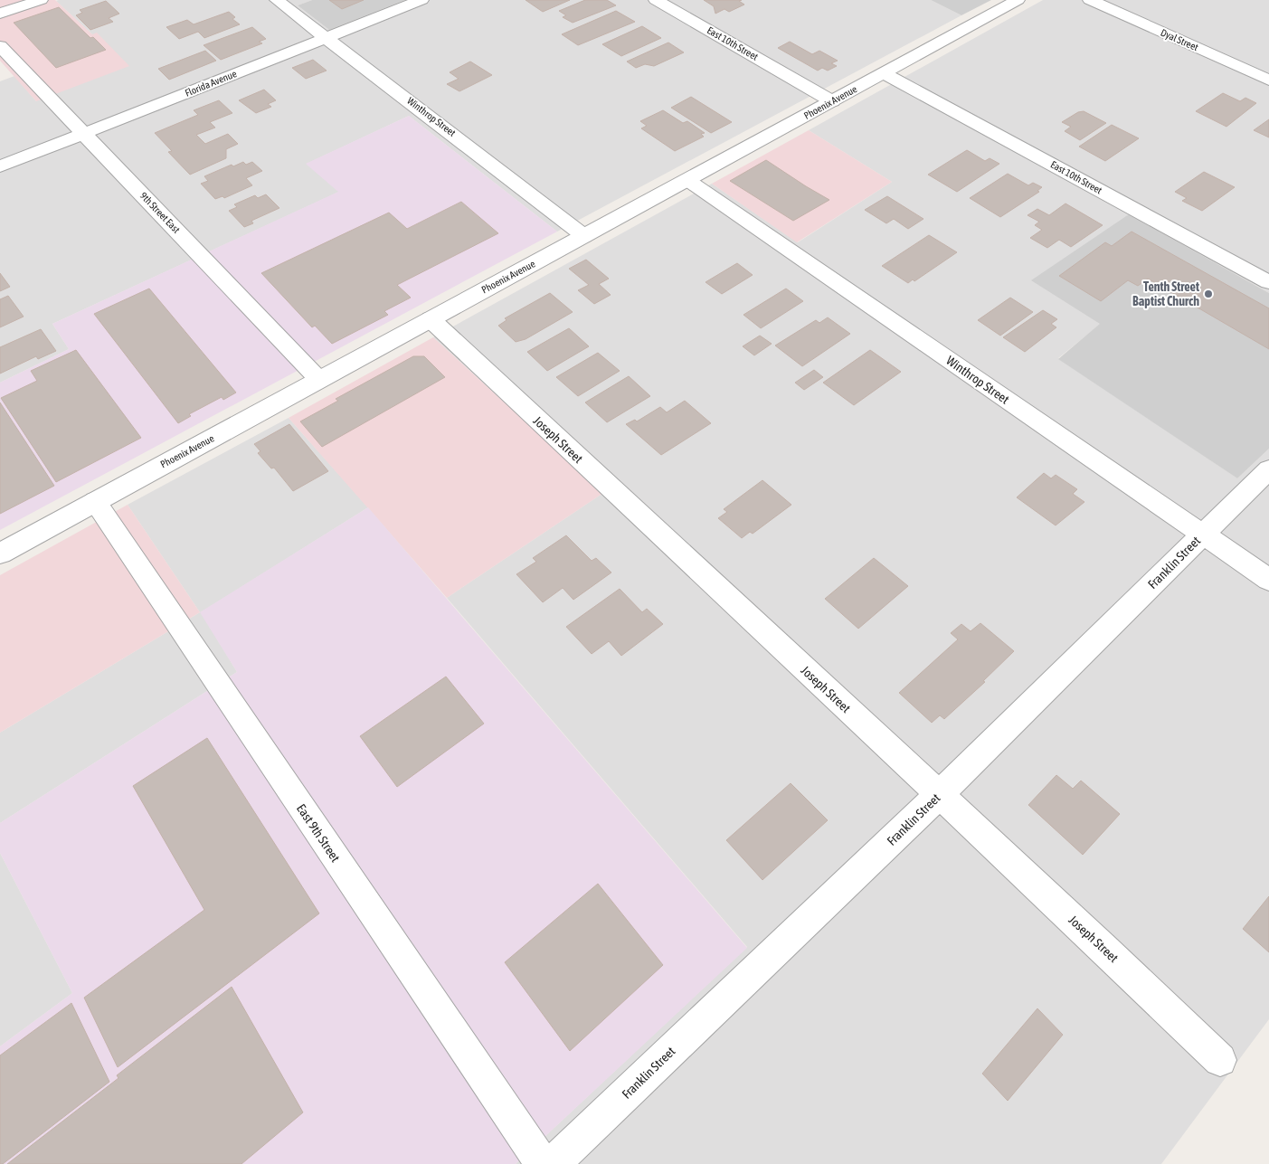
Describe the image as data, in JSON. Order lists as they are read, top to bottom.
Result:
{
  "streets": {
    "street": [
      "Dyal Street",
      "East 10th Street",
      "Florida Avenue",
      "Phoenix Avenue",
      "Winthrop Street",
      "9th Street East",
      "Joseph Street",
      "Franklin Street",
      "East 9th Street"
    ]
  },
  "crossings": [
    ["East 10th Street", "Phoenix Avenue"],
    ["Florida Avenue", "Winthrop Street"],
    ["Florida Avenue", "9th Street East"],
    ["Phoenix Avenue", "Winthrop Street"],
    ["Phoenix Avenue", "9th Street East"],
    ["Phoenix Avenue", "Joseph Street"],
    ["Phoenix Avenue", "East 9th Street"],
    ["Winthrop Street", "Franklin Street"],
    ["Joseph Street", "Franklin Street"]
  ],
  "places": ["Tenth Street Baptist Church"]
}
